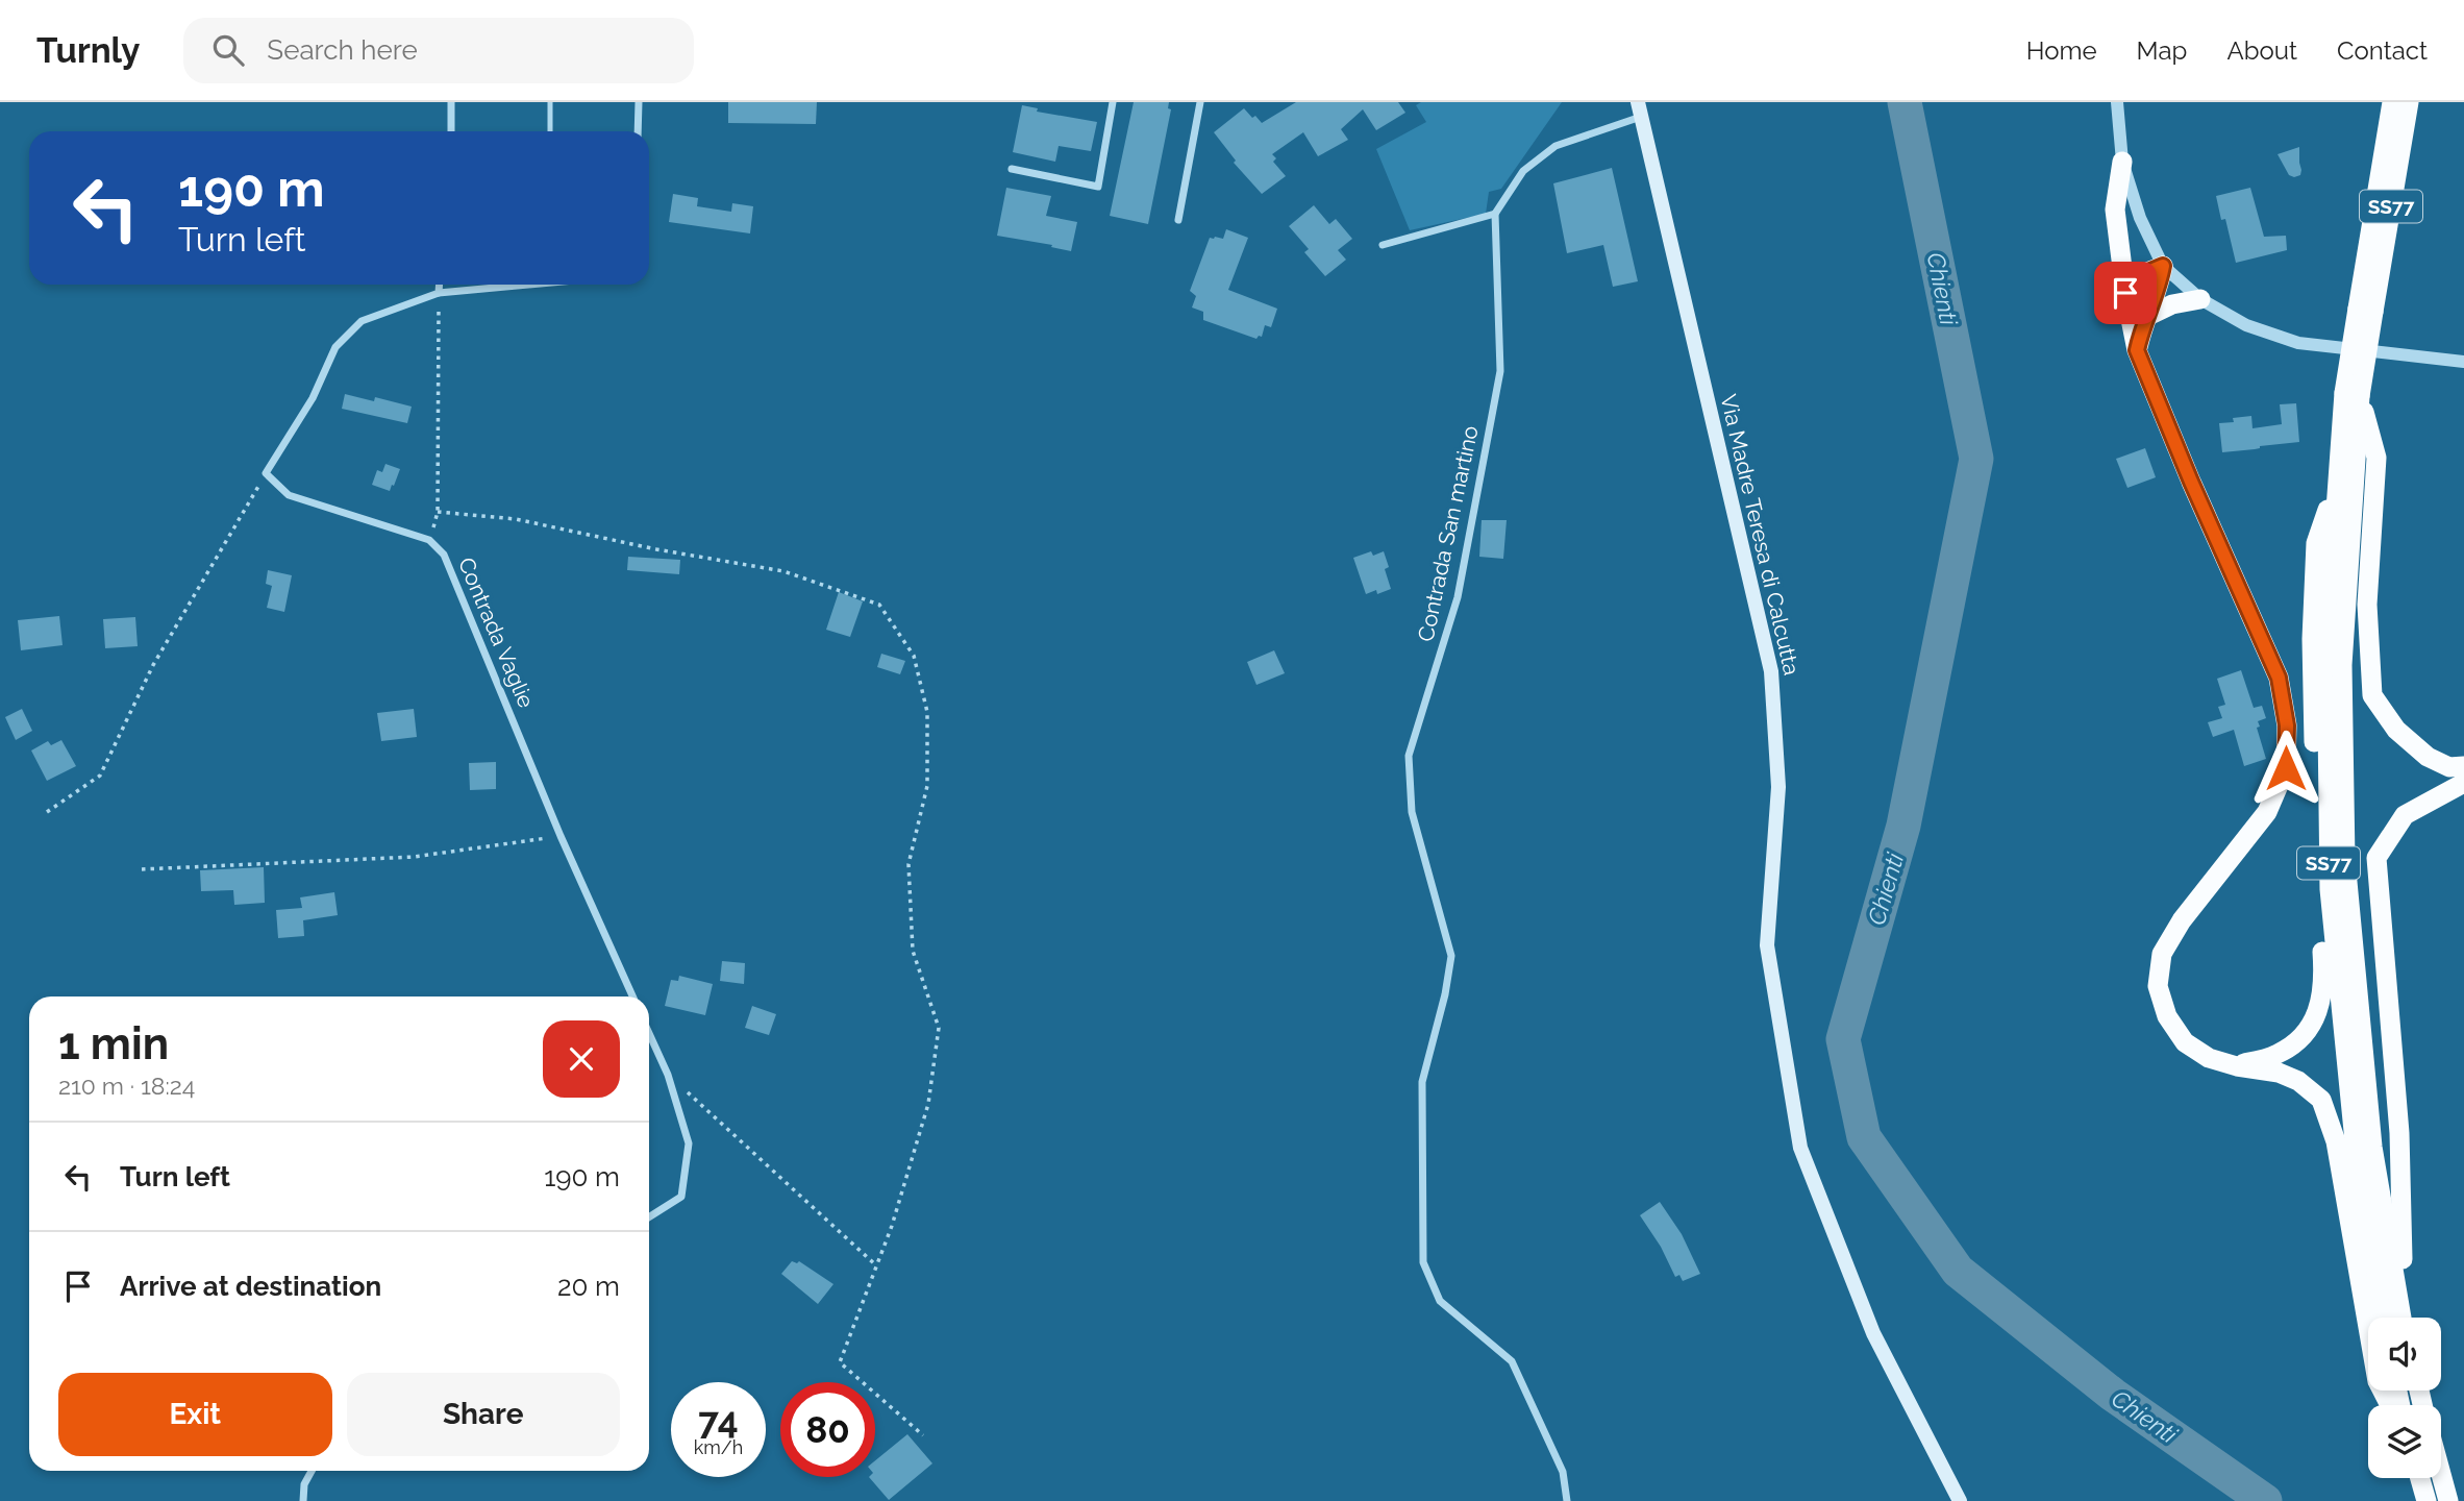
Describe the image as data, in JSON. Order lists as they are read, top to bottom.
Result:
{
  "streets": {
    "highway": ["SS77"],
    "main road": ["Via Madre Teresa di Calcutta"],
    "street": ["Contrada San martino", "Contrada Vaglie"]
  },
  "water": ["Chienti"],
  "page": {
    "header": "Turnly",
    "search": "Search here",
    "nav": [
      "Home",
      "Map",
      "About",
      "Contact"
    ],
    "turn": ["190 m", "Turn left"],
    "heading": ["1 min", "210 m · 18:24"],
    "list": [
      {
        "name": "Turn left",
        "value": "190 m"
      },
      {
        "name": "Arrive at destination",
        "value": "20 m"
      }
    ],
    "buttons": ["Exit", "Share"],
    "speed": "74 km/h",
    "limit": "80"
  }
}
